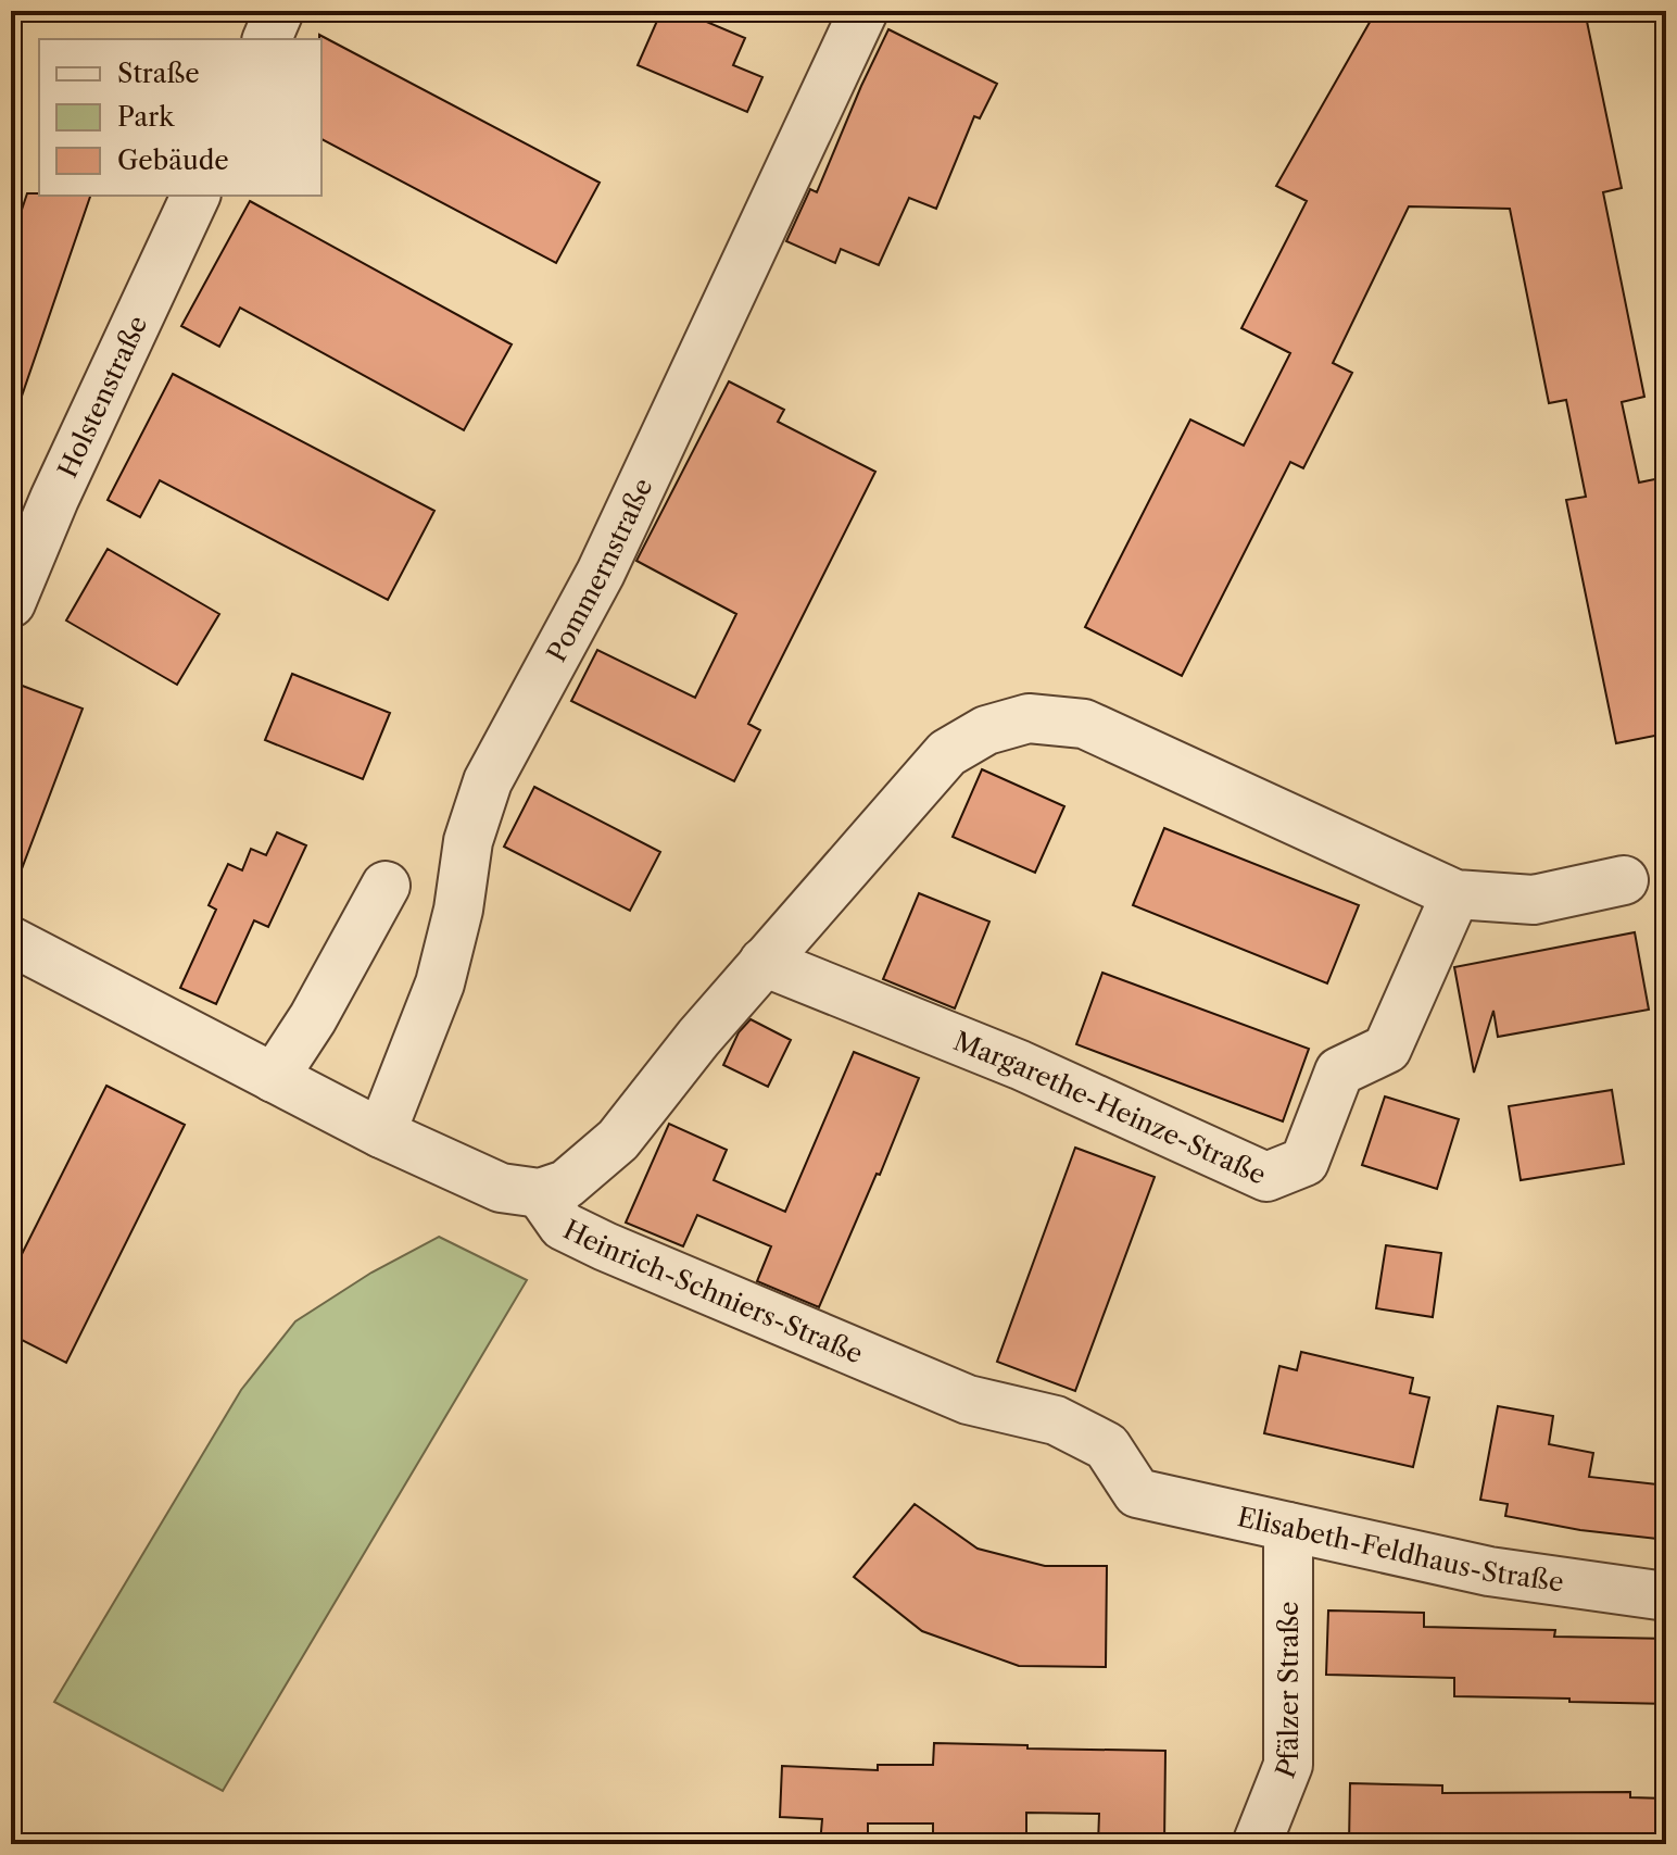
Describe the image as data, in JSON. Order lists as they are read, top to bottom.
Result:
{
  "streets": {
    "street": [
      "Holstenstraße",
      "Pommernstraße",
      "Margarethe-Heinze-Straße",
      "Heinrich-Schniers-Straße",
      "Elisabeth-Feldhaus-Straße",
      "Pfälzer Straße"
    ]
  },
  "crossings": [
    ["Pommernstraße", "Heinrich-Schniers-Straße"],
    ["Heinrich-Schniers-Straße", "Elisabeth-Feldhaus-Straße"],
    ["Elisabeth-Feldhaus-Straße", "Pfälzer Straße"]
  ],
  "legend": ["Straße", "Park", "Gebäude"]
}
